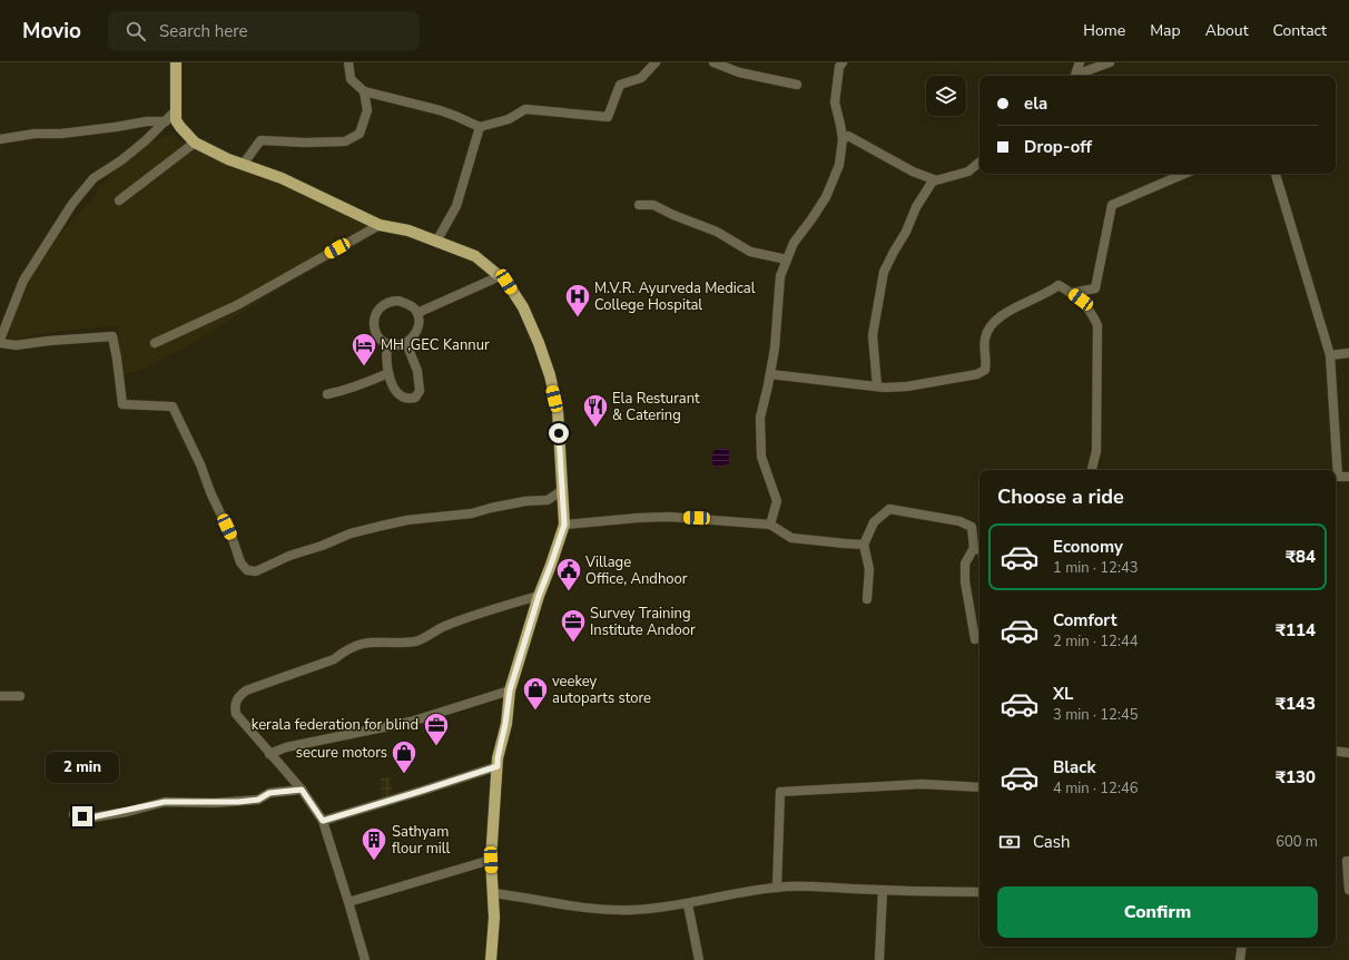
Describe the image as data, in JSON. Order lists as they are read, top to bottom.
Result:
{
  "places": {
    "hospital": ["M.V.R. Ayurveda Medical College Hospital"],
    "hotel": ["MH ,GEC Kannur"],
    "restaurant": ["Ela Resturant & Catering"],
    "public building": ["Village Office, Andhoor"],
    "office": ["Survey Training Institute Andoor", "kerala federation for blind"],
    "shop": ["veekey autoparts store", "secure motors"],
    "building": ["Sathyam flour mill"]
  },
  "page": {
    "header": "Movio",
    "search": "Search here",
    "nav": [
      "Home",
      "Map",
      "About",
      "Contact"
    ],
    "banner": ["ela", "Drop-off"],
    "heading": "Choose a ride",
    "list": [
      {
        "name": "Economy",
        "note": "1 min · 12:43",
        "value": "₹84"
      },
      {
        "name": "Comfort",
        "note": "2 min · 12:44",
        "value": "₹114"
      },
      {
        "name": "XL",
        "note": "3 min · 12:45",
        "value": "₹143"
      },
      {
        "name": "Black",
        "note": "4 min · 12:46",
        "value": "₹130"
      }
    ],
    "bubble": "2 min",
    "pay": ["Cash", "600 m"],
    "buttons": "Confirm"
  }
}
